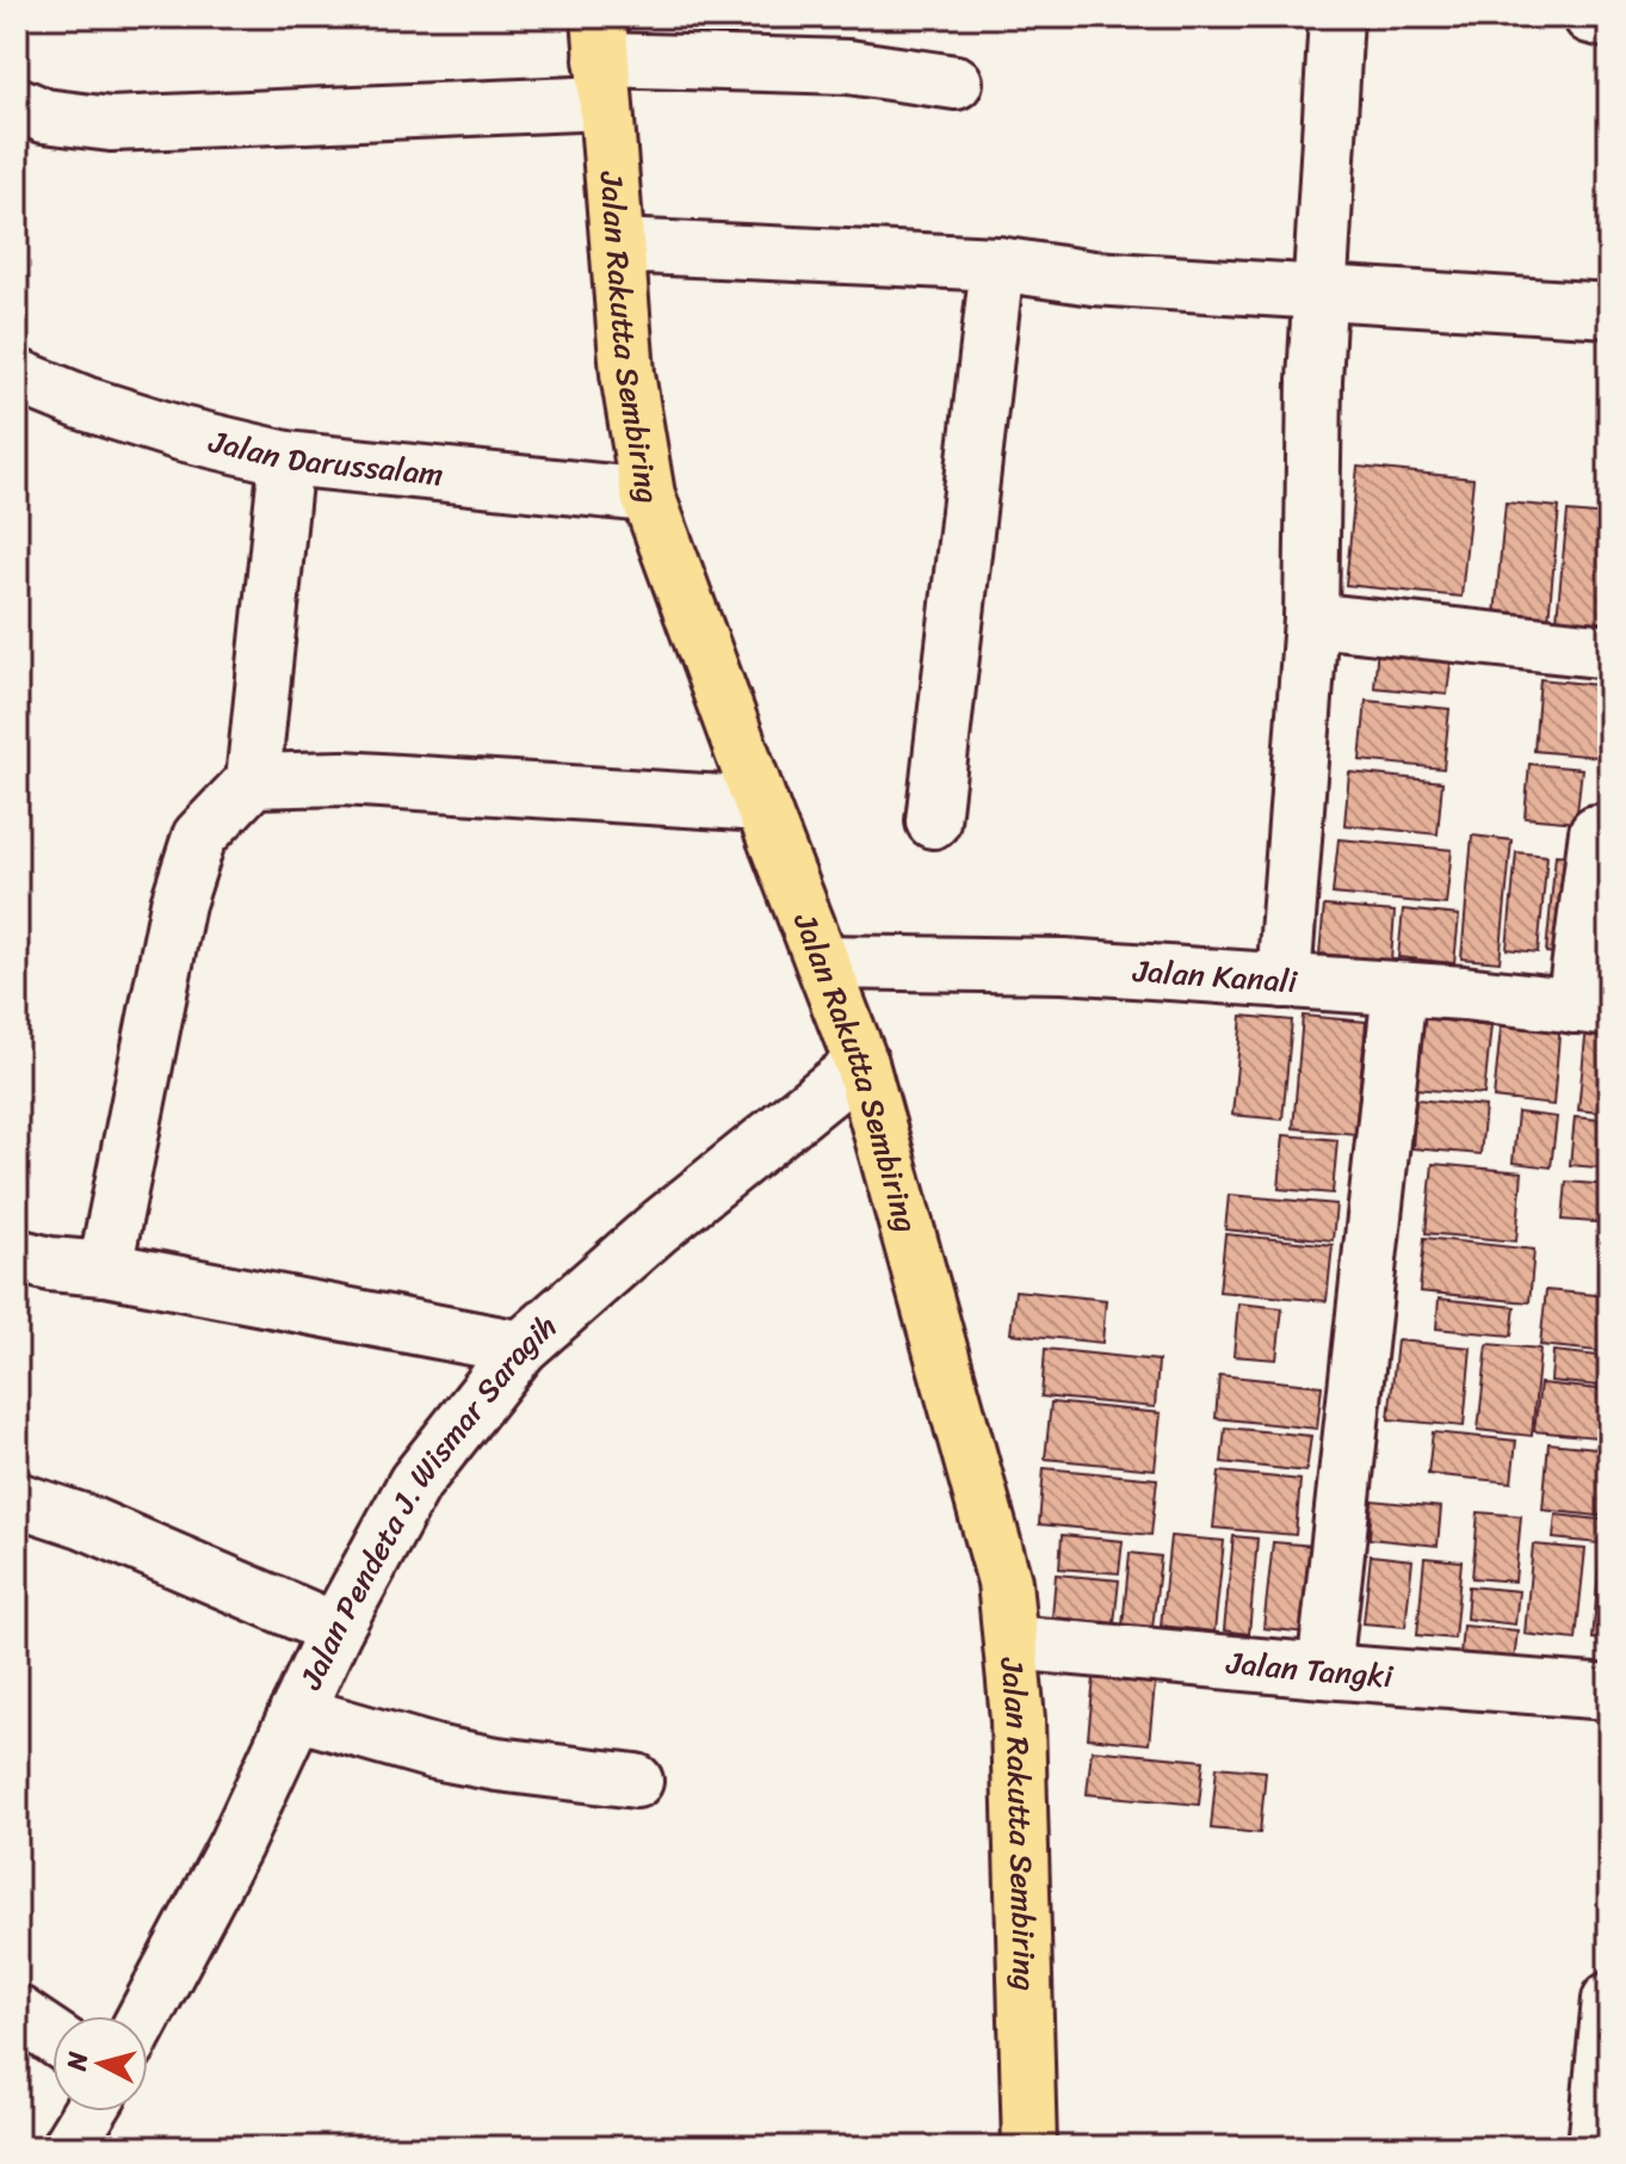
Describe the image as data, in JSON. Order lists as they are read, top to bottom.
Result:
{
  "streets": {
    "main road": ["Jalan Rakutta Sembiring"],
    "street": [
      "Jalan Darussalam",
      "Jalan Kanali",
      "Jalan Pendeta J. Wismar Saragih",
      "Jalan Tangki"
    ]
  },
  "crossings": [
    ["Jalan Rakutta Sembiring", "Jalan Darussalam"],
    ["Jalan Rakutta Sembiring", "Jalan Kanali"],
    ["Jalan Rakutta Sembiring", "Jalan Pendeta J. Wismar Saragih"],
    ["Jalan Rakutta Sembiring", "Jalan Tangki"]
  ],
  "north": "left"
}
